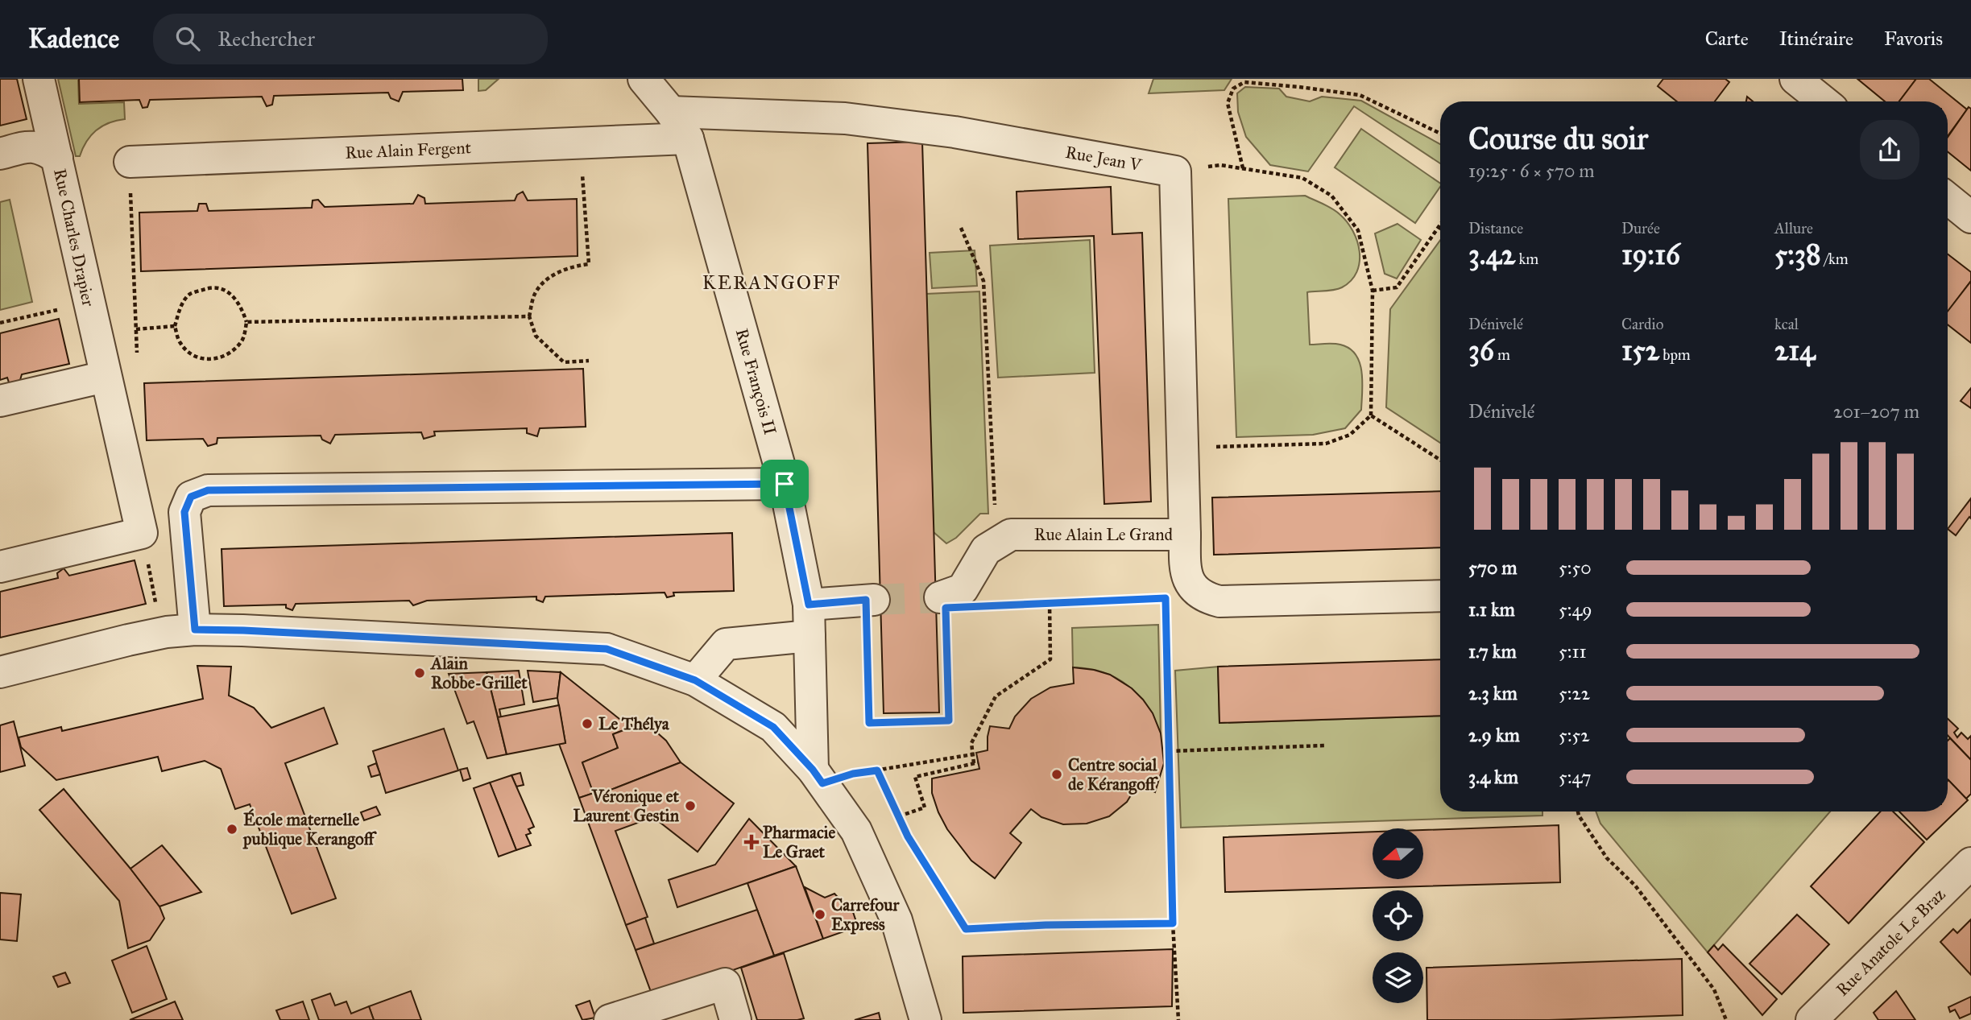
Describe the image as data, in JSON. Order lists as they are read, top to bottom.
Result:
{
  "streets": {
    "street": [
      "Rue Alain Fergent",
      "Rue Jean V",
      "Rue Charles Drapier",
      "Rue François II",
      "Rue Alain Le Grand",
      "Rue Anatole Le Braz"
    ]
  },
  "crossings": [
    ["Rue Alain Fergent", "Rue François II"],
    ["Rue Jean V", "Rue François II"]
  ],
  "districts": ["KERANGOFF"],
  "places": {
    "other": [
      "Alain Robbe-Grillet",
      "Le Thélya",
      "Centre social de Kérangoff",
      "Véronique et Laurent Gestin",
      "École maternelle publique Kerangoff",
      "Carrefour Express"
    ],
    "health": ["Pharmacie Le Graet"]
  },
  "north": "left",
  "page": {
    "header": "Kadence",
    "search": "Rechercher",
    "nav": ["Carte", "Itinéraire", "Favoris"],
    "heading": ["Course du soir", "19:25 · 6 × 570 m"],
    "stats": [
      ["Distance", "3.42 km"],
      ["Durée", "19:16"],
      ["Allure", "5:38 /km"],
      ["Dénivelé", "36 m"],
      ["Cardio", "152 bpm"],
      ["kcal", "214"]
    ],
    "chart": ["Dénivelé", "201–207 m"],
    "list": [
      {
        "name": "570 m",
        "note": "5:50"
      },
      {
        "name": "1.1 km",
        "note": "5:49"
      },
      {
        "name": "1.7 km",
        "note": "5:11"
      },
      {
        "name": "2.3 km",
        "note": "5:22"
      },
      {
        "name": "2.9 km",
        "note": "5:52"
      },
      {
        "name": "3.4 km",
        "note": "5:47"
      }
    ]
  }
}
